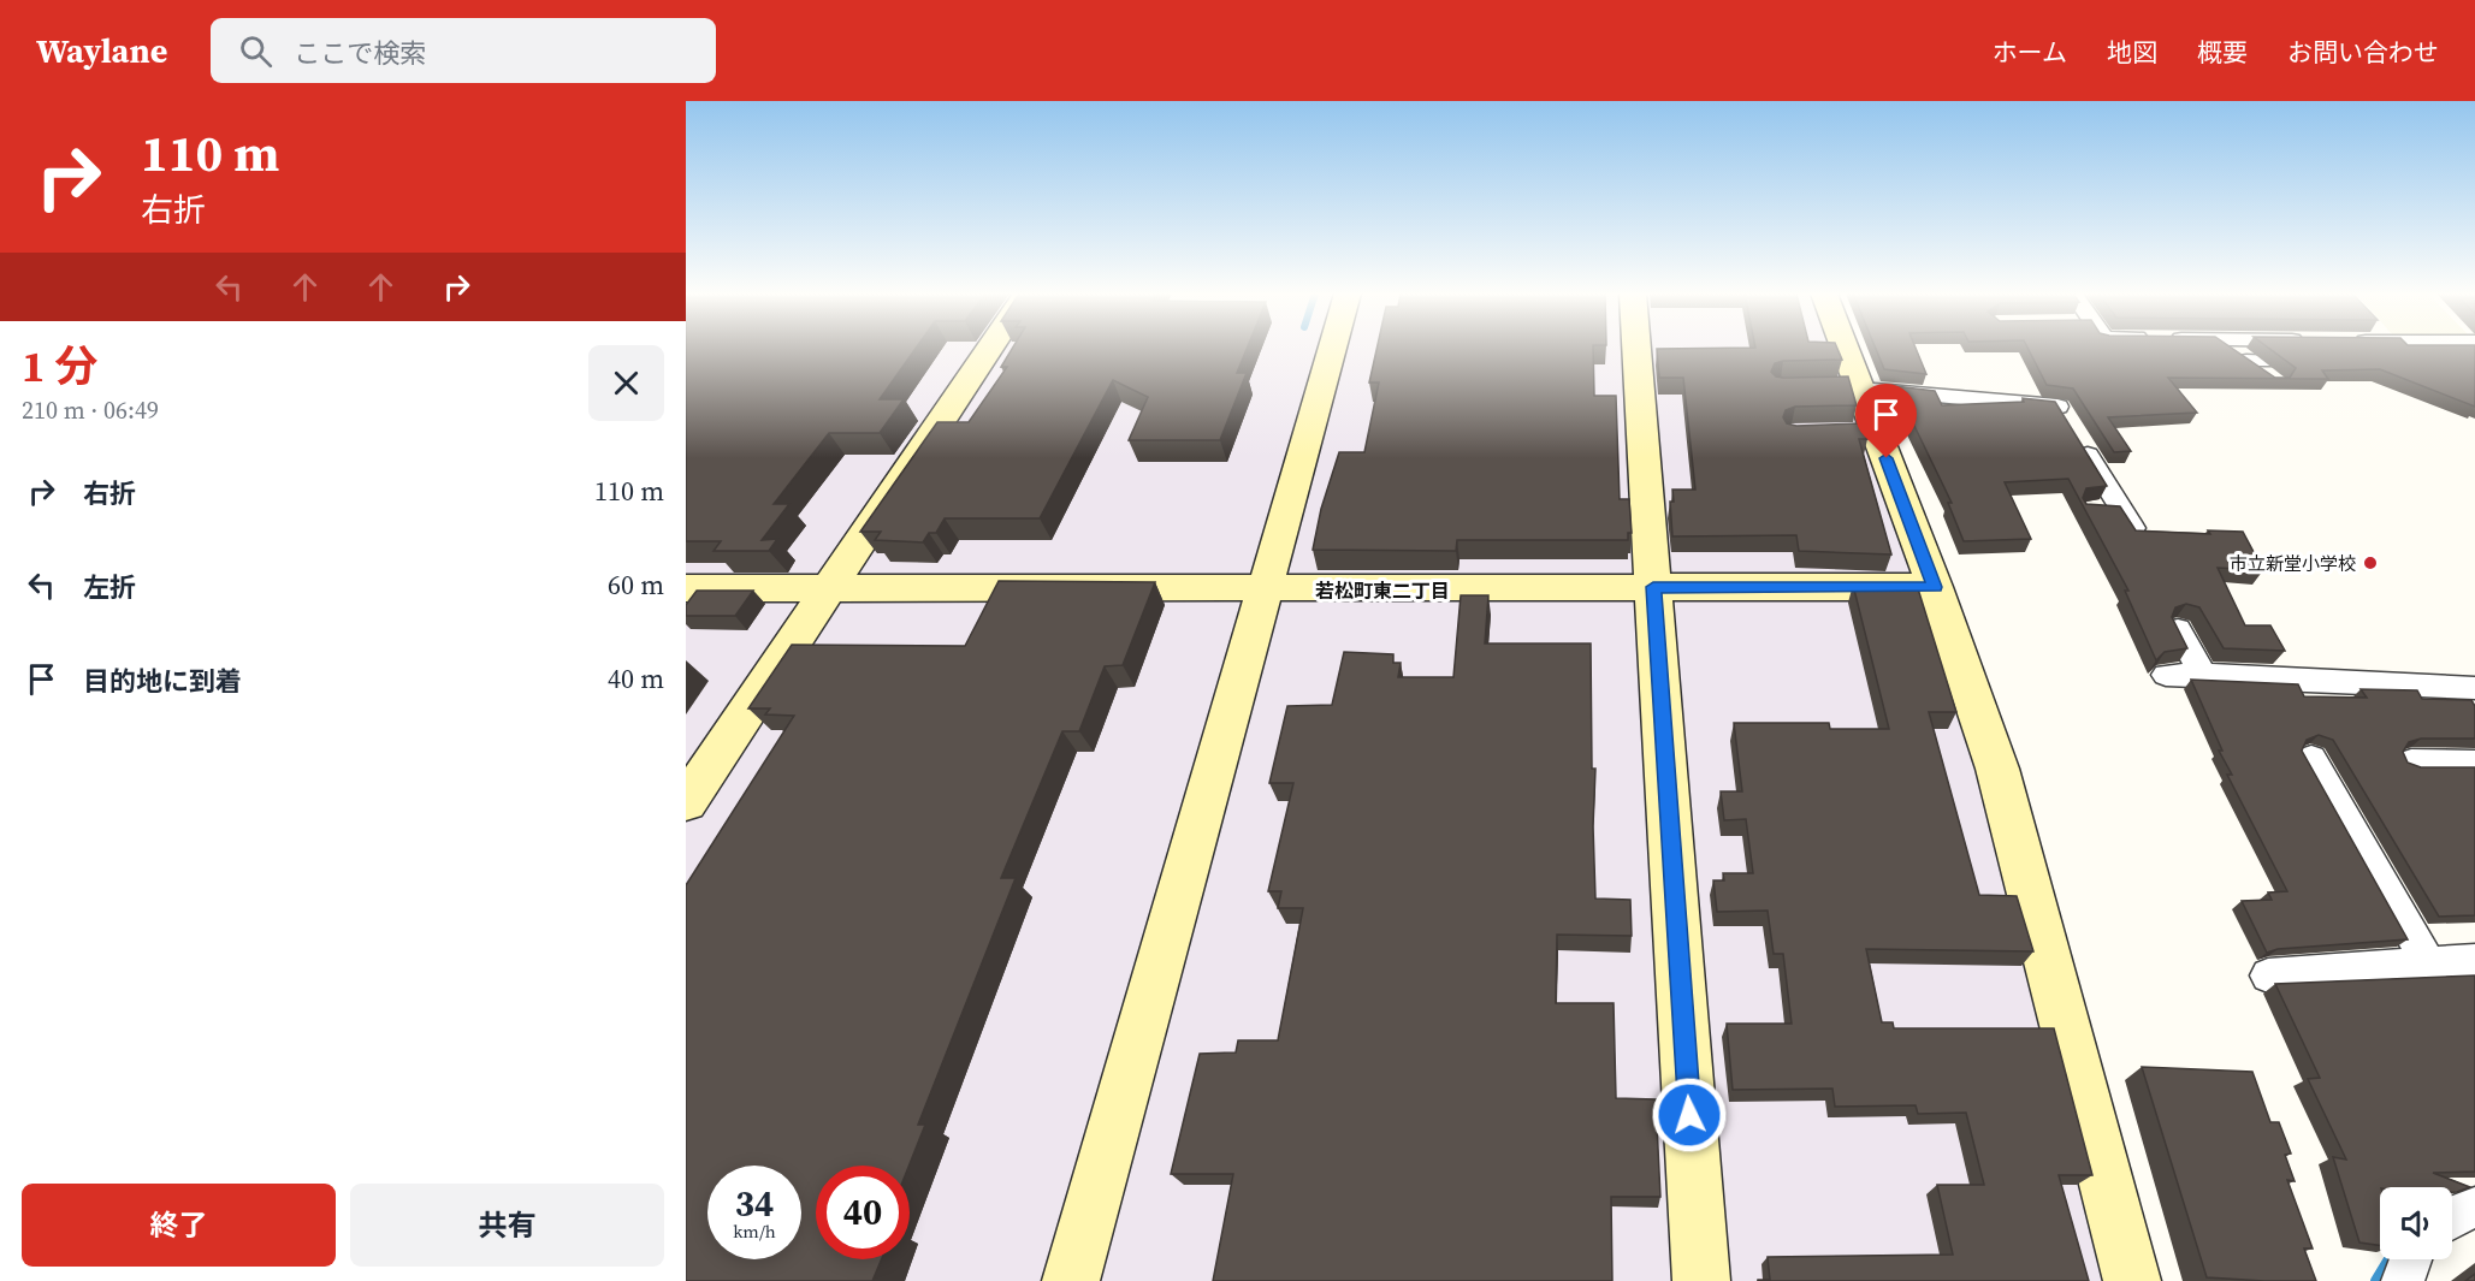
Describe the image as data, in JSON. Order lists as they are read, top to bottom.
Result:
{
  "districts": ["若松町東二丁目"],
  "places": ["市立新堂小学校"],
  "page": {
    "header": "Waylane",
    "search": "ここで検索",
    "nav": [
      "ホーム",
      "地図",
      "概要",
      "お問い合わせ"
    ],
    "turn": ["110 m", "右折"],
    "heading": ["1 分", "210 m · 06:49"],
    "list": [
      {
        "name": "右折",
        "value": "110 m"
      },
      {
        "name": "左折",
        "value": "60 m"
      },
      {
        "name": "目的地に到着",
        "value": "40 m"
      }
    ],
    "speed": "34 km/h",
    "limit": "40",
    "buttons": ["終了", "共有"]
  }
}
